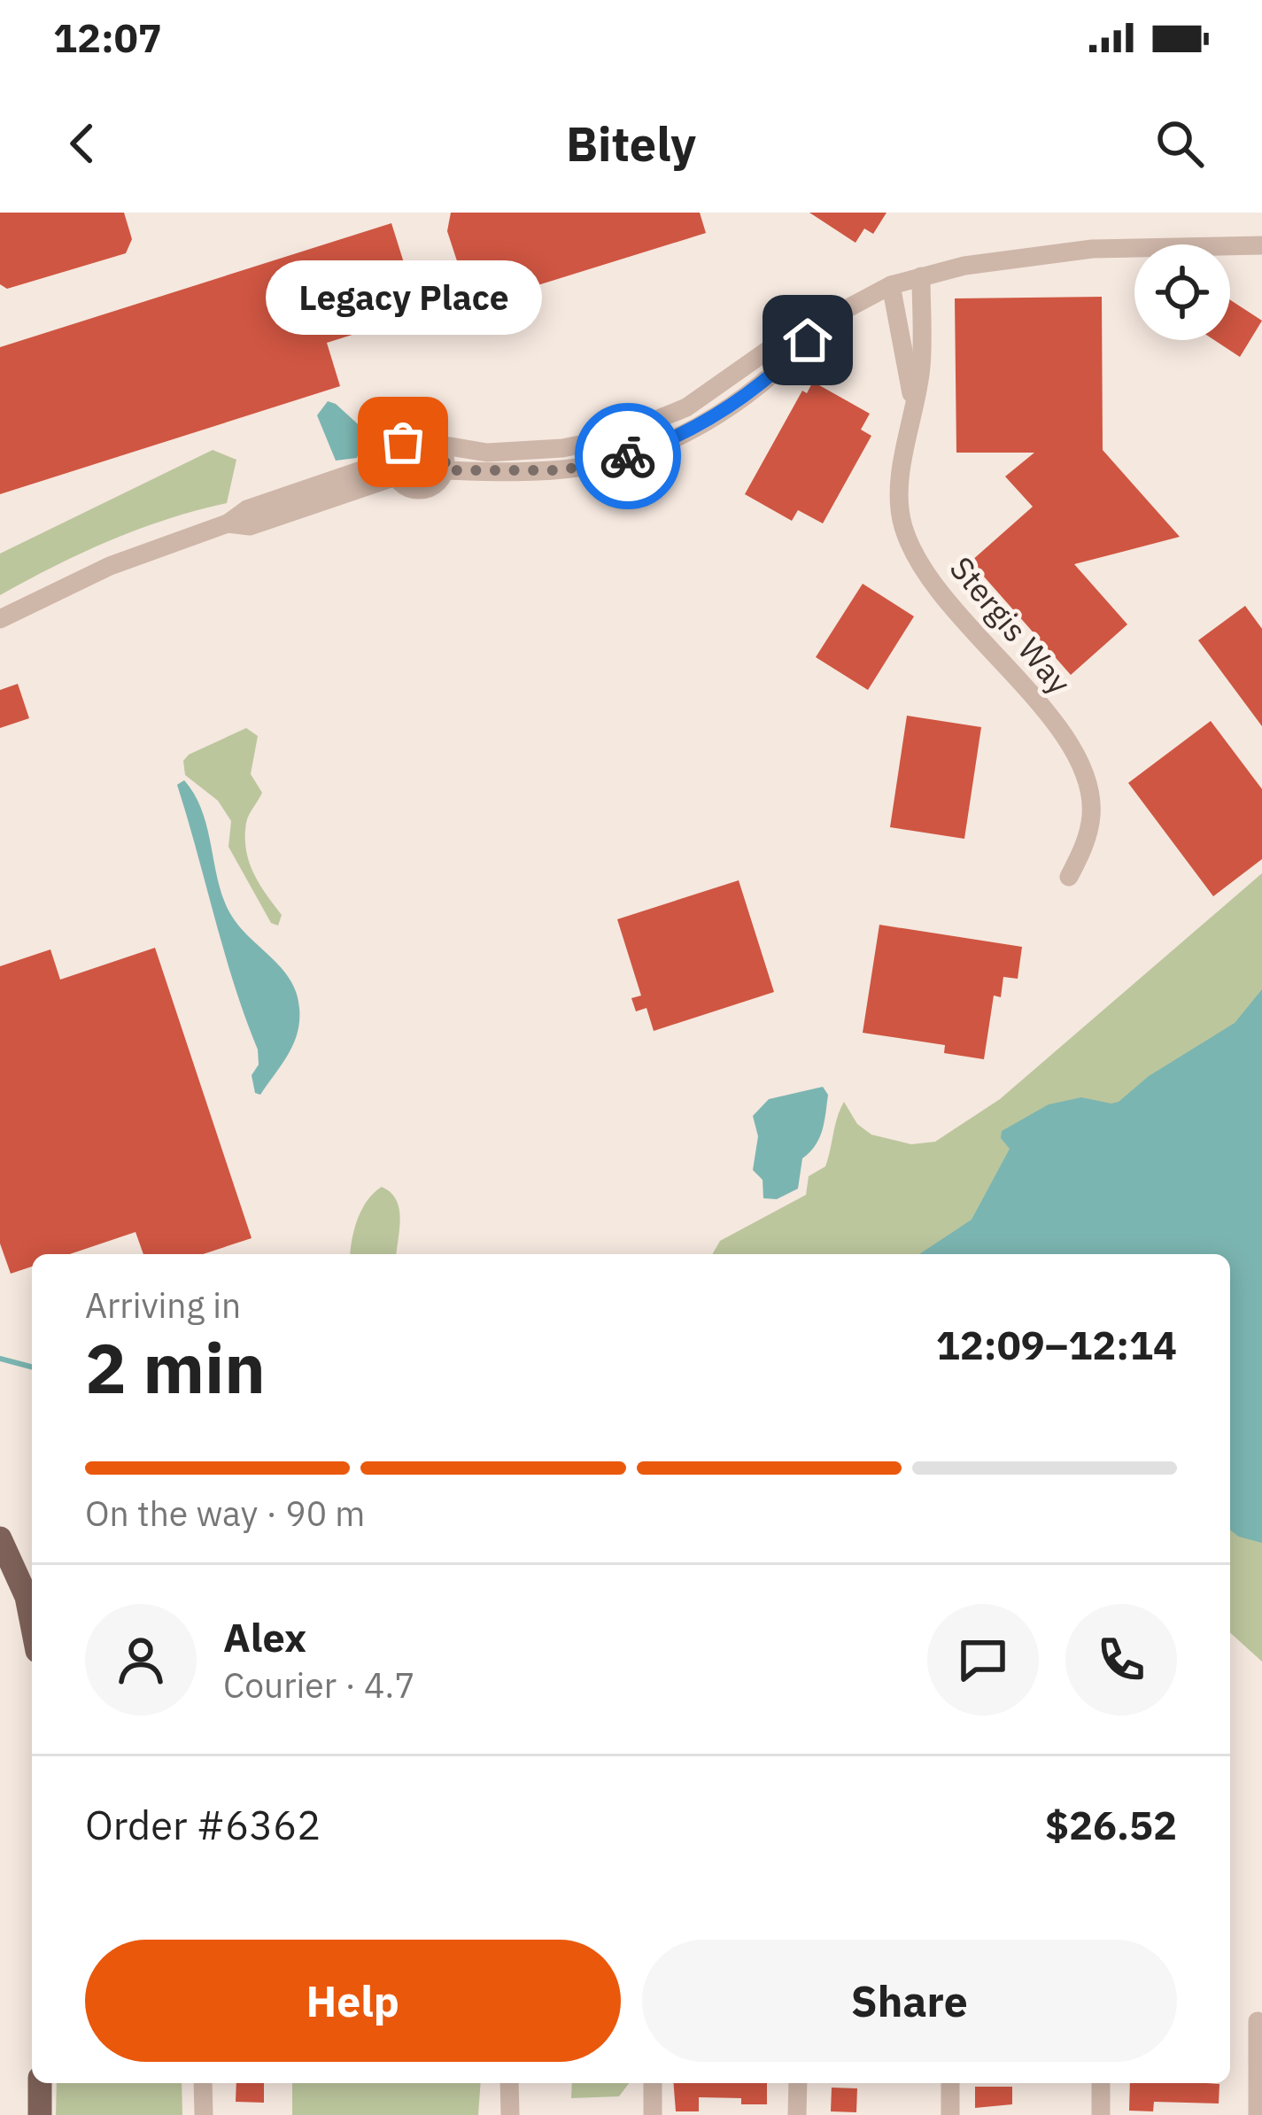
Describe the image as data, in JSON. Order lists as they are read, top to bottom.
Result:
{
  "streets": {
    "street": ["Stergis Way"]
  },
  "places": ["Legacy Place"],
  "page": {
    "status": "12:07",
    "header": "Bitely",
    "bubble": "Legacy Place",
    "heading": ["2 min", "Arriving in", "12:09–12:14"],
    "panel": [
      "Alex",
      "Courier · 4.7",
      "Order #6362",
      "$26.52"
    ],
    "bar": "On the way · 90 m",
    "buttons": ["Help", "Share"]
  }
}
